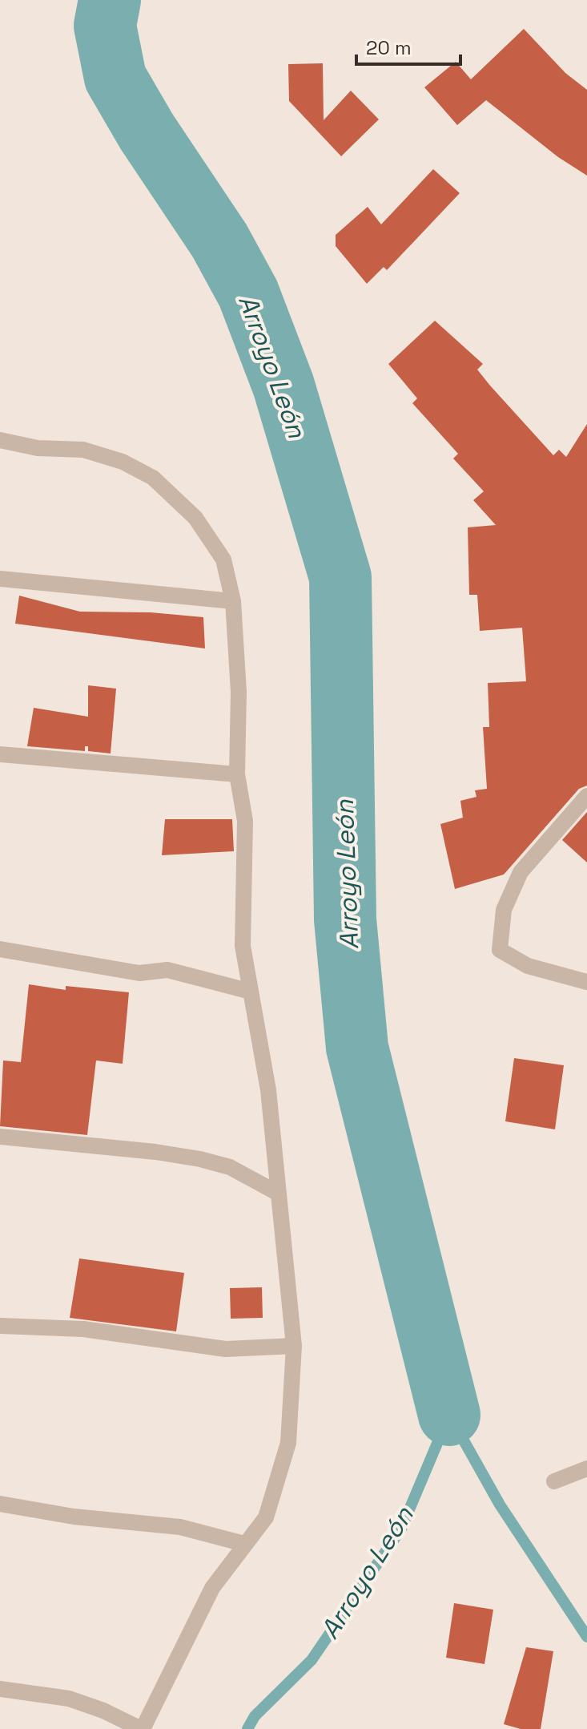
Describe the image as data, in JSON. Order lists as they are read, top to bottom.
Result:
{
  "water": ["Arroyo León"],
  "scale_bar": "20 m"
}
